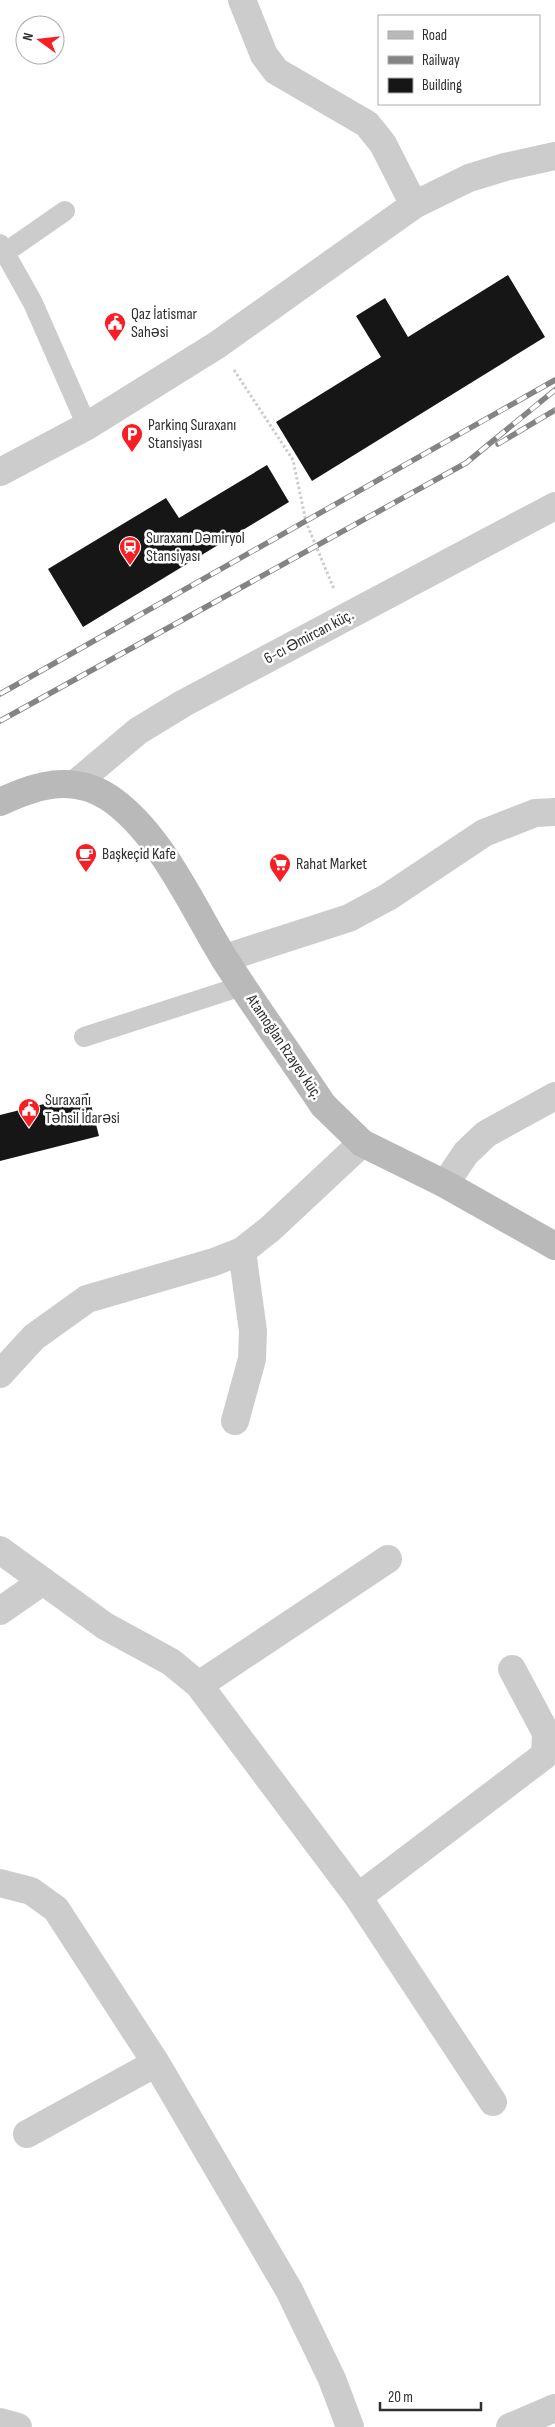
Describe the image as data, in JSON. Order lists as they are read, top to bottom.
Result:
{
  "streets": {
    "main road": ["Atamoğlan Rzayev küç."],
    "street": ["6-cı Əmircan küç."]
  },
  "crossings": [
    ["6-cı Əmircan küç.", "Atamoğlan Rzayev küç."]
  ],
  "places": {
    "public building": ["Qaz İatismar Sahəsi", "Suraxanı Təhsil İdarəsi"],
    "parking": ["Parkinq Suraxanı Stansiyası"],
    "station": ["Suraxanı Dəmiryol Stansiyası"],
    "cafe": ["Başkeçid Kafe"],
    "supermarket": ["Rahat Market"]
  },
  "legend": ["Road", "Railway", "Building"],
  "scale_bar": "20 m",
  "north": "left"
}
